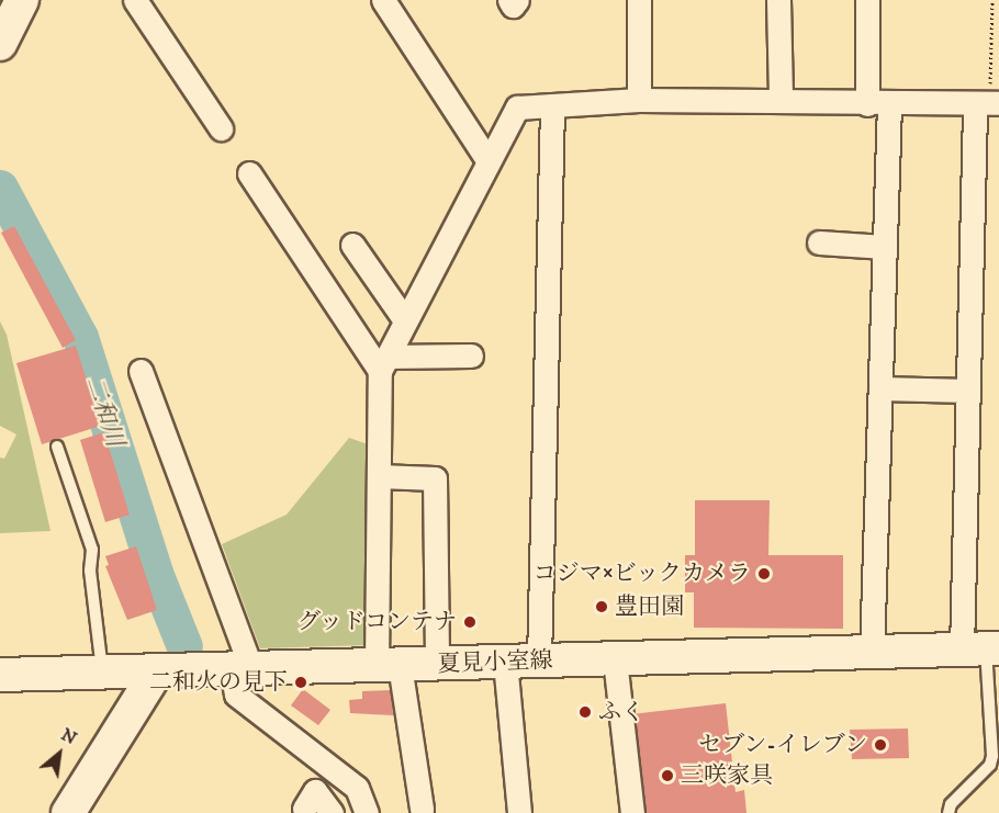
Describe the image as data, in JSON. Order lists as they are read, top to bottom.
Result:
{
  "streets": {
    "main road": ["夏見小室線"]
  },
  "water": ["二和川"],
  "places": [
    "コジマ×ビックカメラ",
    "豊田園",
    "グッドコンテナ",
    "二和火の見下",
    "ふく",
    "セブン-イレブン",
    "三咲家具"
  ],
  "north": "top right"
}
